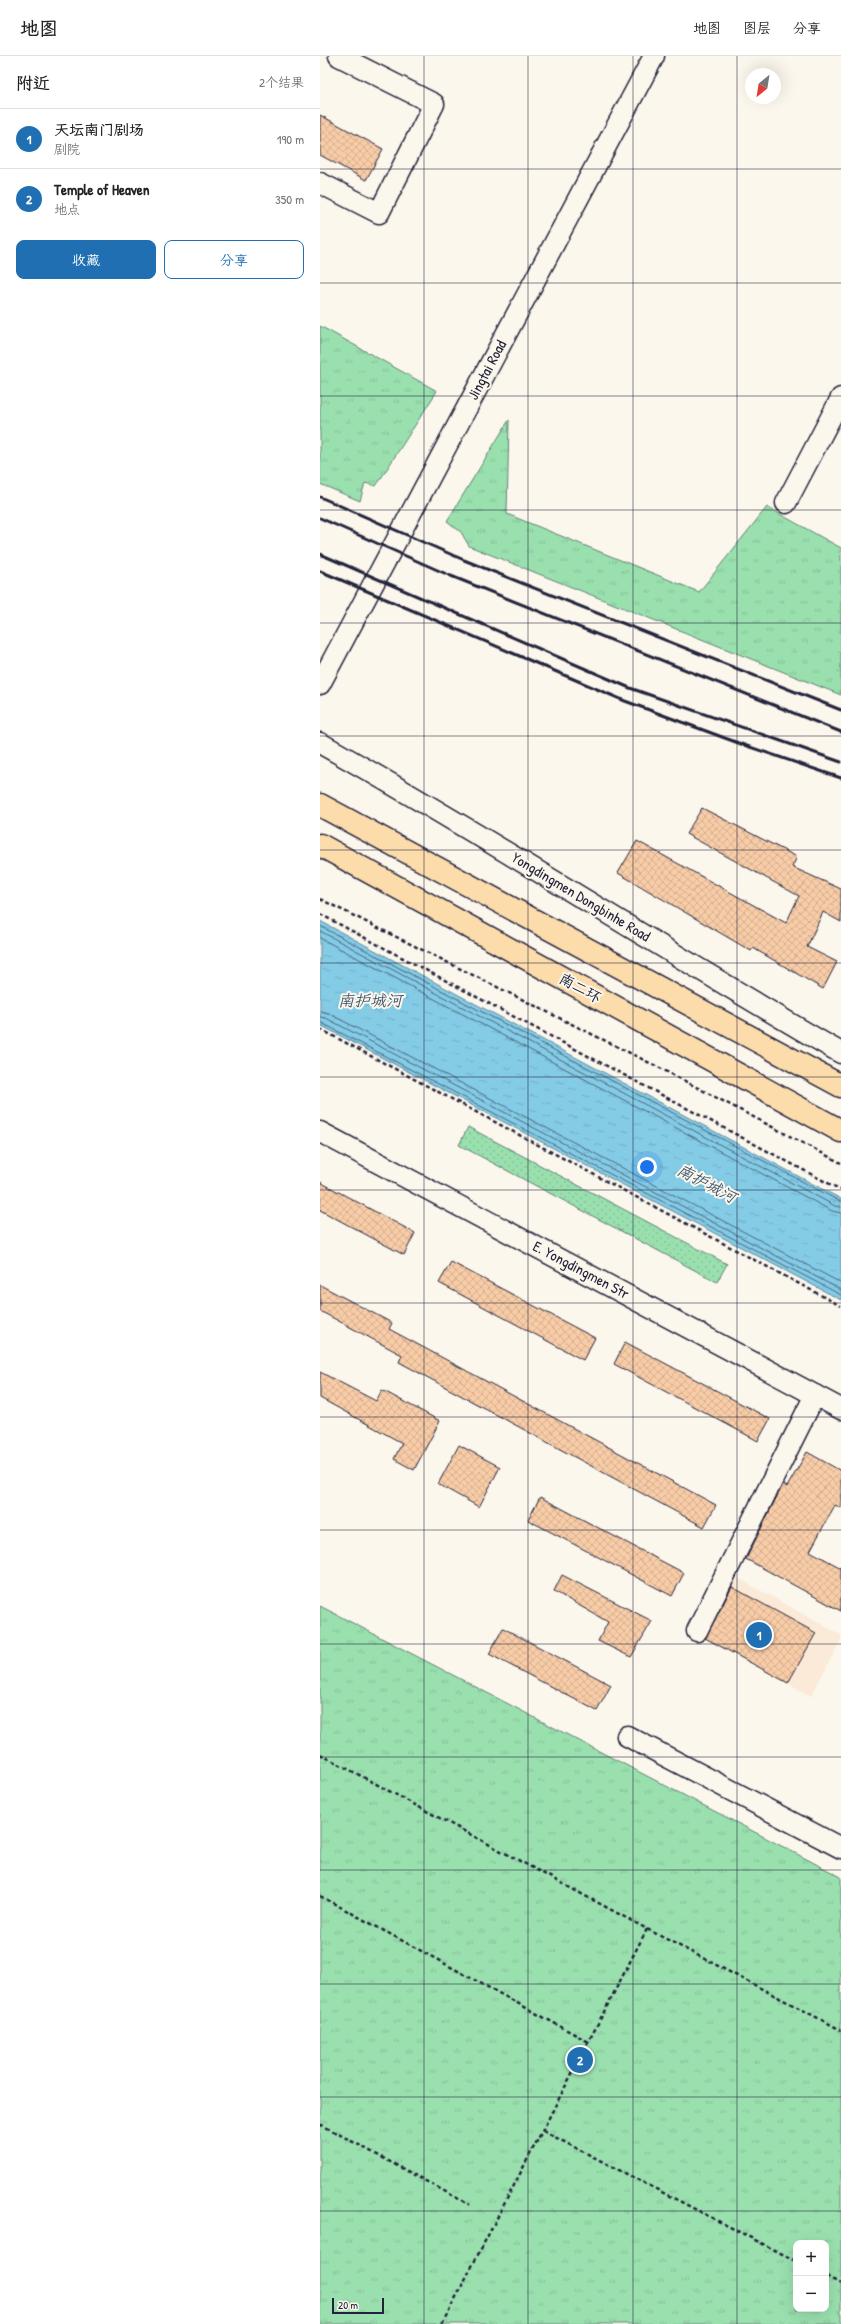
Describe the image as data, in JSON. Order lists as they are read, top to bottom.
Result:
{
  "streets": {
    "highway": ["南二环"],
    "street": ["Jingtai Road", "Yongdingmen Dongbinhe Road", "E. Yongdingmen Str"]
  },
  "water": ["南护城河"],
  "scale_bar": "20 m",
  "north": "bottom left",
  "page": {
    "header": "地图",
    "nav": ["地图", "图层", "分享"],
    "heading": ["附近", "2个结果"],
    "list": [
      {
        "mark": "1",
        "name": "天坛南门剧场",
        "note": "剧院",
        "value": "190 m"
      },
      {
        "mark": "2",
        "name": "Temple of Heaven",
        "note": "地点",
        "value": "350 m"
      }
    ],
    "buttons": ["收藏", "分享"],
    "pins": ["1", "2"],
    "map_buttons": ["+", "−"],
    "scale": "20 m"
  }
}
